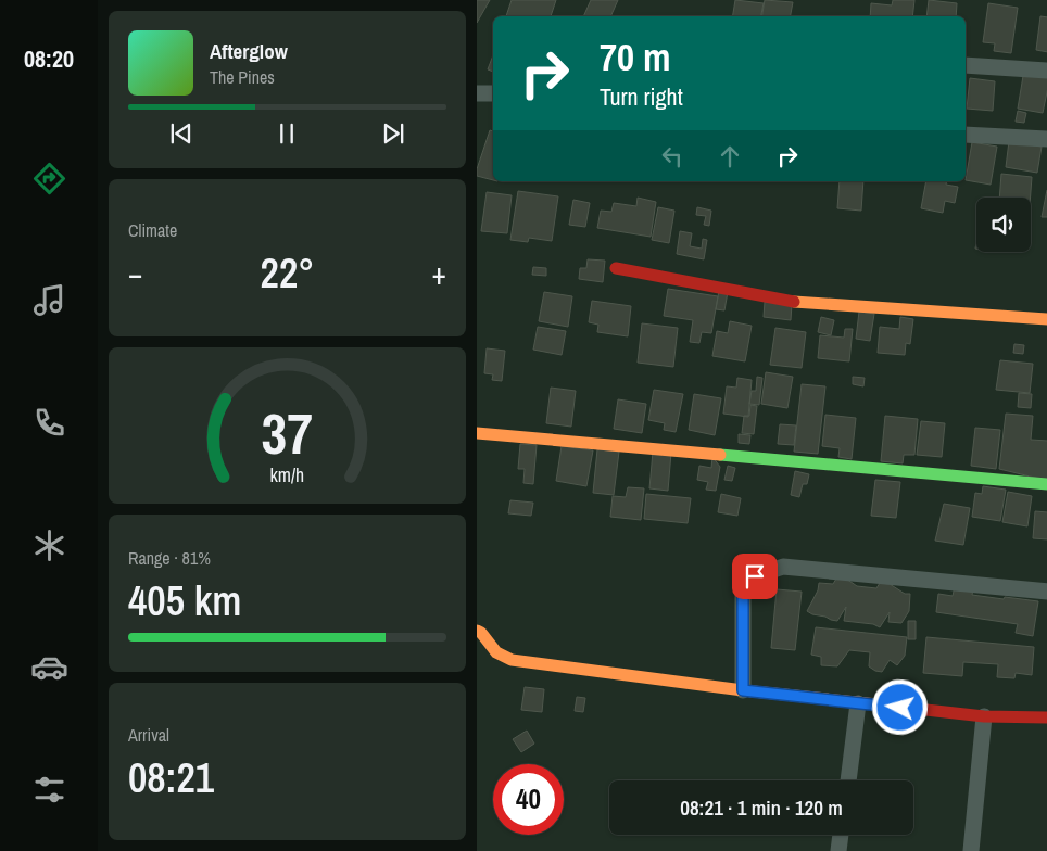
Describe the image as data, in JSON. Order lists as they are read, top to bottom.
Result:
{
  "page": {
    "tabs": "08:20",
    "turn": ["70 m", "Turn right"],
    "song": ["Afterglow", "The Pines"],
    "tile": [
      "Climate",
      ["Range · 81%", "405 km"],
      ["Arrival", "08:21"]
    ],
    "heat": ["−", "22°", "+"],
    "limit": "40",
    "trip": "08:21 · 1 min · 120 m",
    "gauge": ["37", "km/h"]
  }
}
